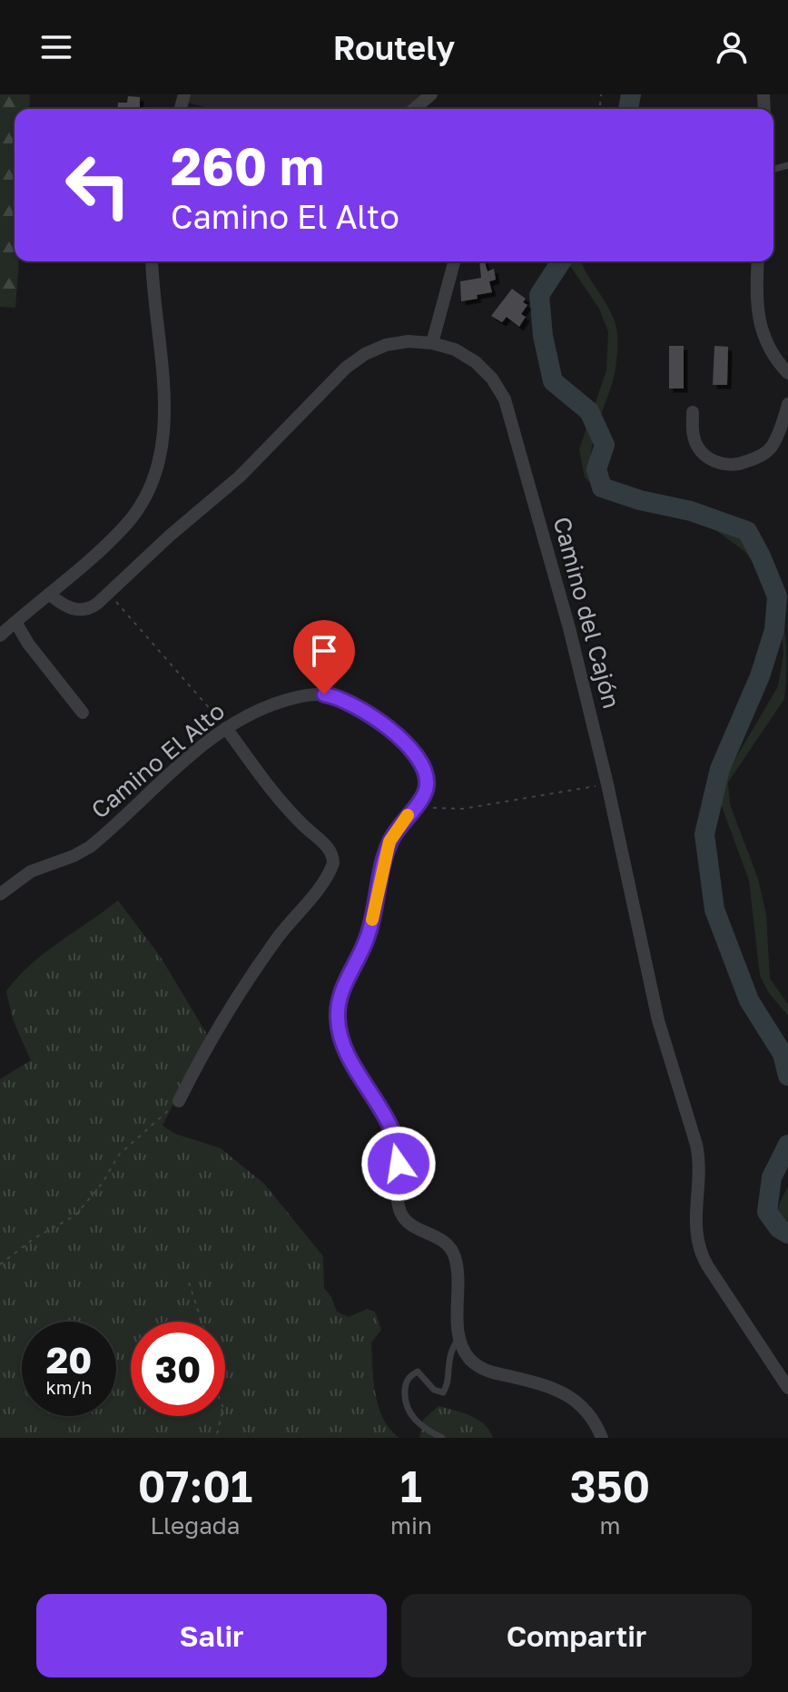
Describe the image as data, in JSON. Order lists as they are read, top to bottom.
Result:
{
  "streets": {
    "street": ["Camino del Cajón", "Camino El Alto"]
  },
  "page": {
    "header": "Routely",
    "turn": ["260 m", "Camino El Alto"],
    "speed": "20 km/h",
    "limit": "30",
    "eta": [
      "07:01",
      "Llegada",
      "1",
      "min",
      "350",
      "m"
    ],
    "buttons": ["Salir", "Compartir"]
  }
}
